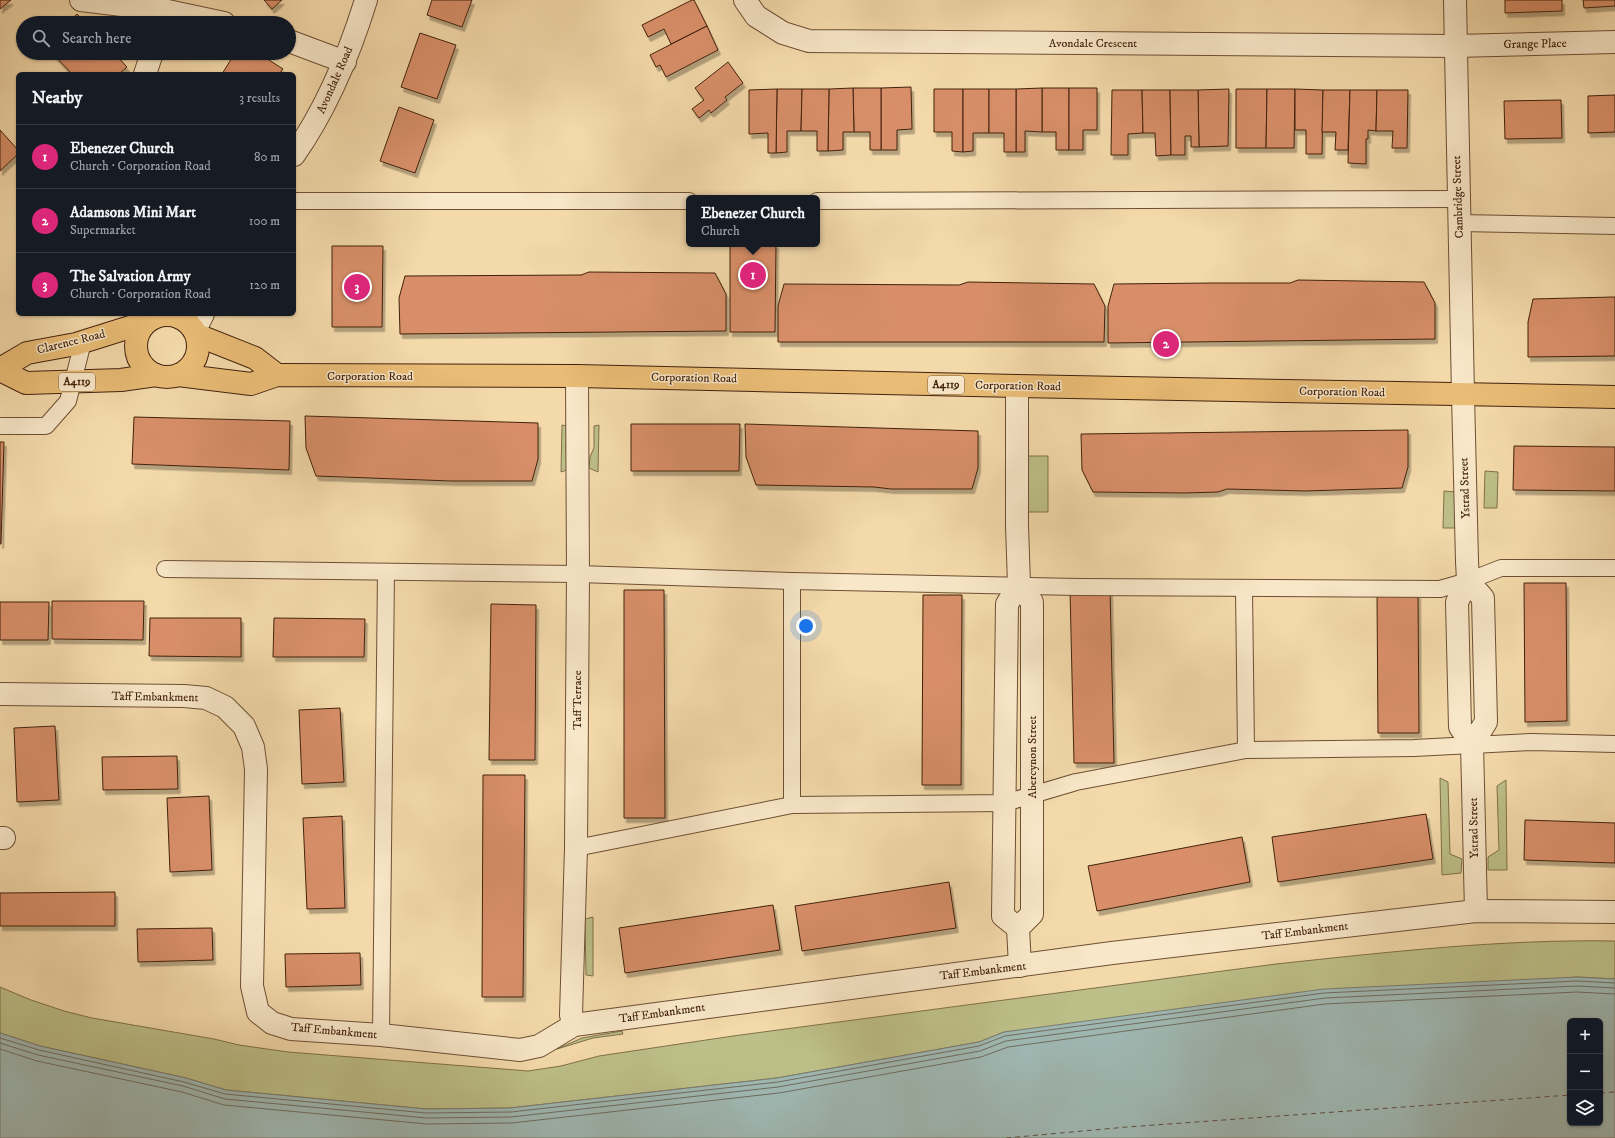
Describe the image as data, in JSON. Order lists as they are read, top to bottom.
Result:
{
  "streets": {
    "main road": ["Clarence Road", "Corporation Road", "A4119"],
    "street": [
      "Avondale Crescent",
      "Grange Place",
      "Avondale Road",
      "Cambridge Street",
      "Ystrad Street",
      "Taff Embankment",
      "Taff Terrace",
      "Abercynon Street"
    ]
  },
  "crossings": [
    ["Avondale Crescent", "Grange Place"],
    ["Avondale Crescent", "Cambridge Street"],
    ["Grange Place", "Cambridge Street"],
    ["Cambridge Street", "Corporation Road"],
    ["Cambridge Street", "Ystrad Street"],
    ["Corporation Road", "Ystrad Street"],
    ["Corporation Road", "Taff Terrace"],
    ["Ystrad Street", "Taff Embankment"],
    ["Taff Embankment", "Taff Terrace"]
  ],
  "page": {
    "search": "Search here",
    "heading": ["Nearby", "3 results"],
    "list": [
      {
        "mark": "1",
        "name": "Ebenezer Church",
        "note": "Church · Corporation Road",
        "value": "80 m"
      },
      {
        "mark": "2",
        "name": "Adamsons Mini Mart",
        "note": "Supermarket",
        "value": "100 m"
      },
      {
        "mark": "3",
        "name": "The Salvation Army",
        "note": "Church · Corporation Road",
        "value": "120 m"
      }
    ],
    "popup": ["Ebenezer Church", "Church"],
    "pins": ["1", "3", "2"],
    "map_buttons": ["+", "−"]
  }
}
